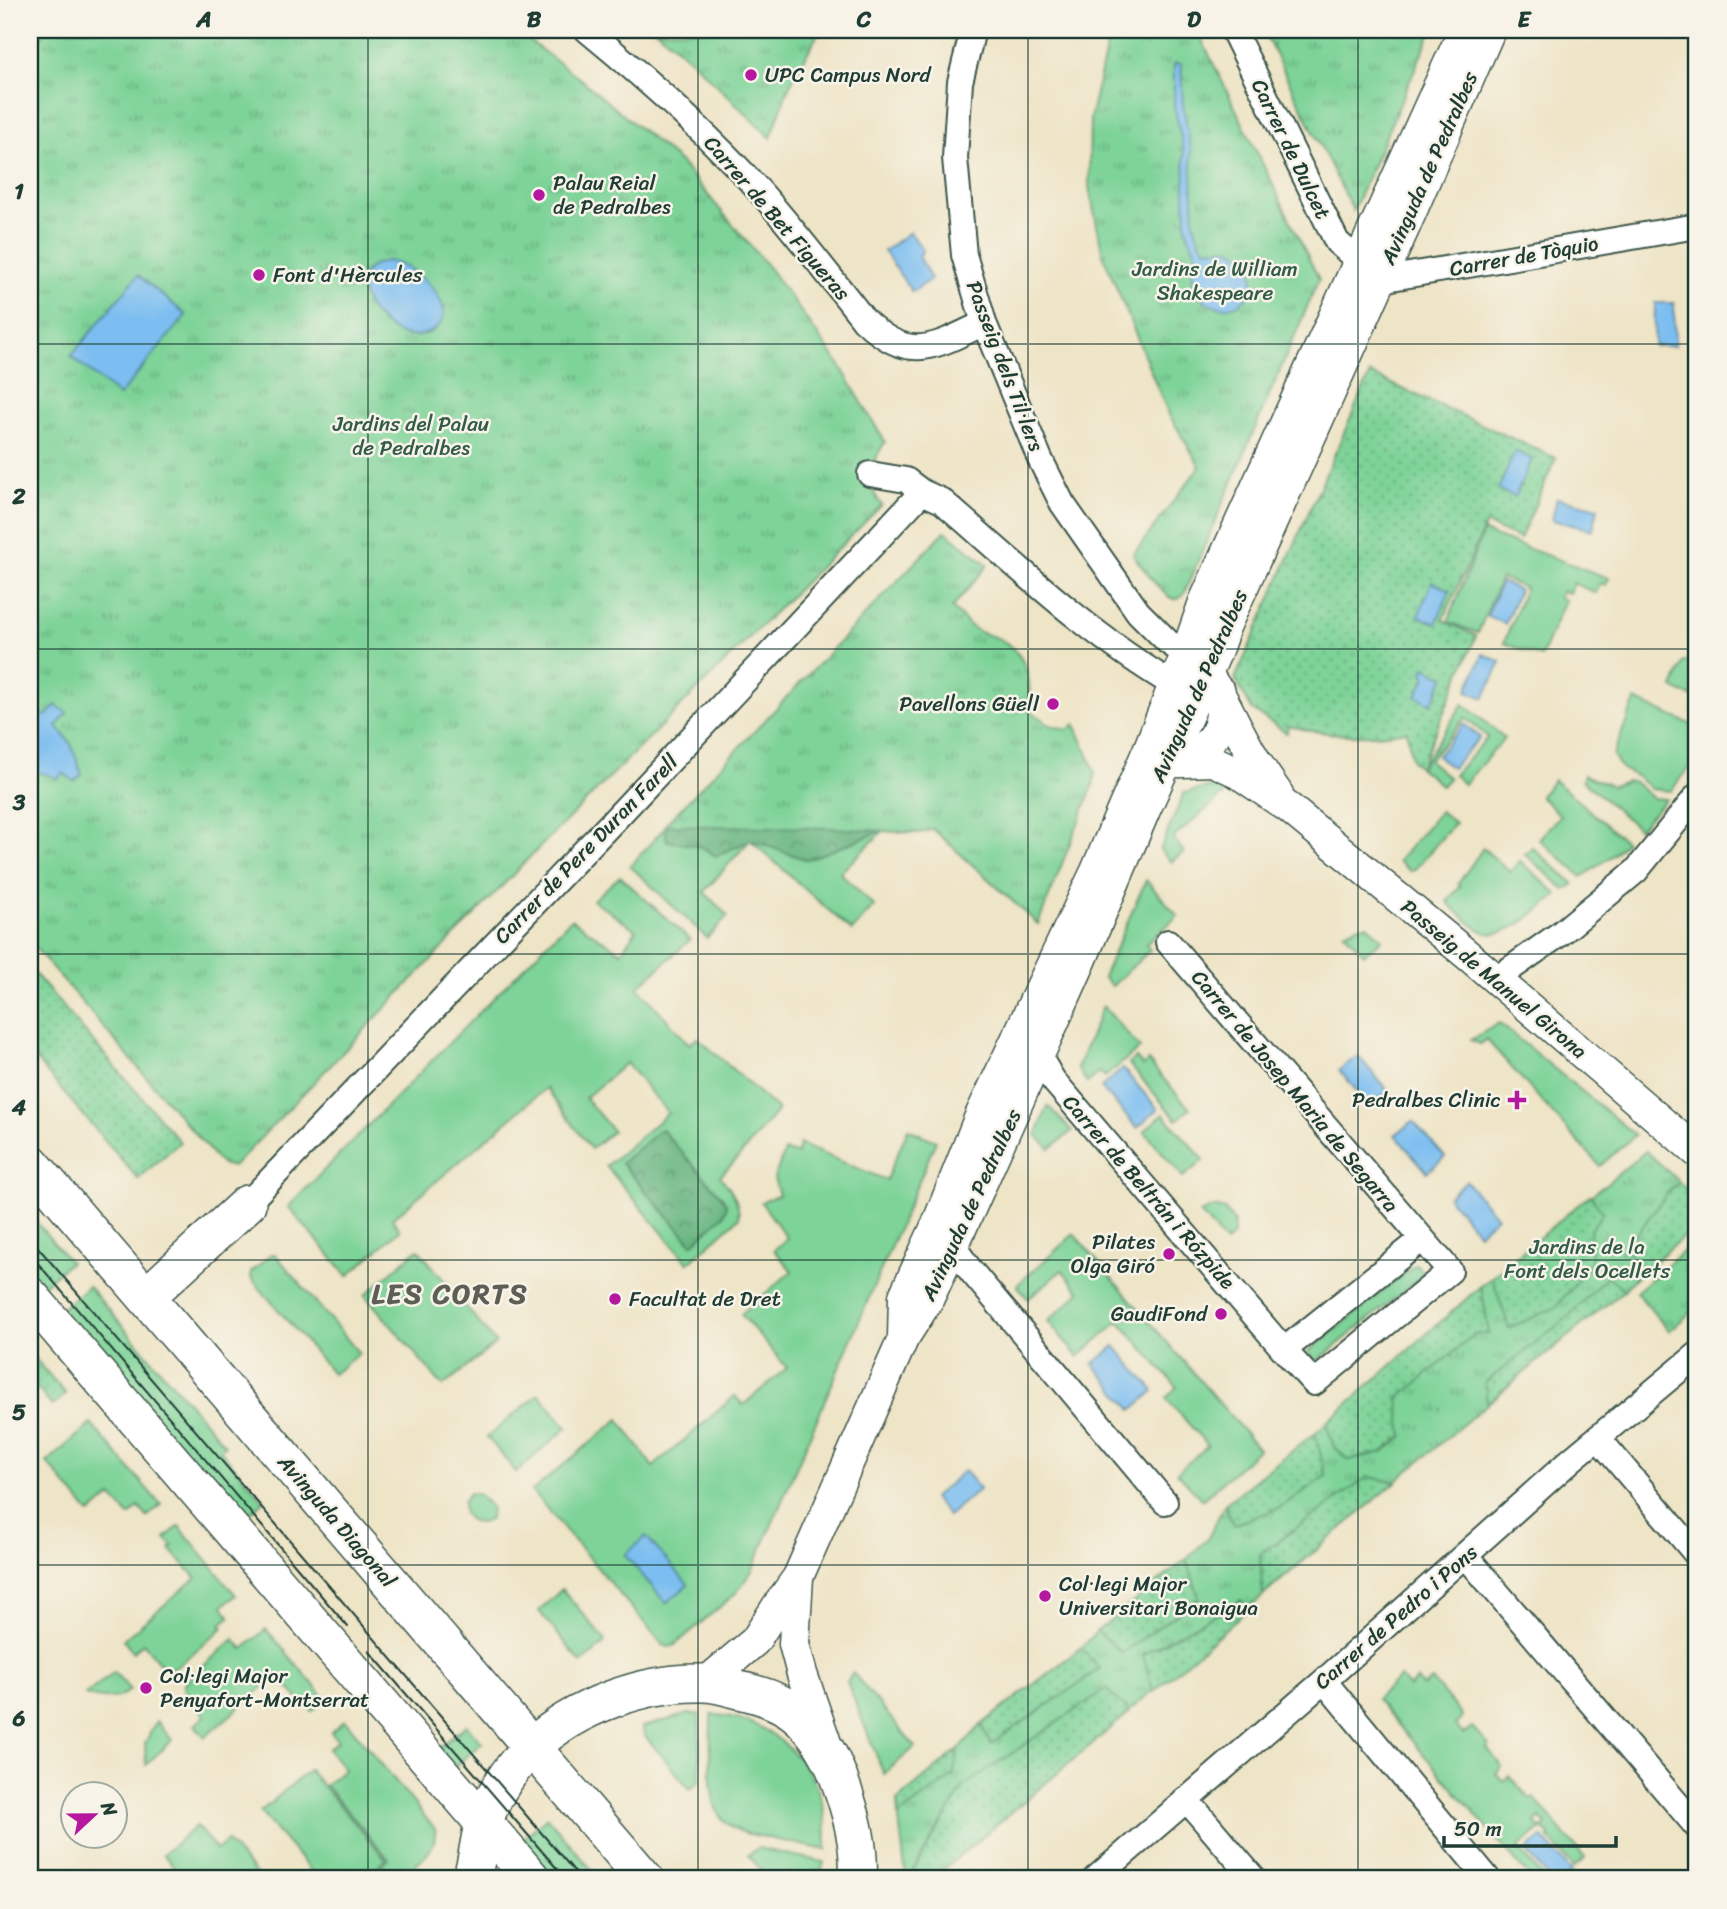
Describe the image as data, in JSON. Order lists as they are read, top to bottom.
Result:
{
  "streets": {
    "main road": ["Avinguda Diagonal"],
    "street": [
      "Carrer de Dulcet",
      "Avinguda de Pedralbes",
      "Carrer de Bet Figueras",
      "Carrer de Tòquio",
      "Passeig dels Til·lers",
      "Carrer de Pere Duran Farell",
      "Passeig de Manuel Girona",
      "Carrer de Josep Maria de Segarra",
      "Carrer de Beltrán i Rózpide",
      "Carrer de Pedro i Pons"
    ]
  },
  "crossings": [
    ["Carrer de Dulcet", "Avinguda de Pedralbes"],
    ["Carrer de Dulcet", "Carrer de Tòquio"],
    ["Avinguda de Pedralbes", "Carrer de Tòquio"],
    ["Avinguda de Pedralbes", "Passeig dels Til·lers"],
    ["Avinguda de Pedralbes", "Carrer de Beltrán i Rózpide"],
    ["Carrer de Bet Figueras", "Passeig dels Til·lers"],
    ["Carrer de Josep Maria de Segarra", "Carrer de Beltrán i Rózpide"]
  ],
  "districts": ["LES CORTS"],
  "parks": ["Jardins de William Shakespeare", "Jardins del Palau de Pedralbes", "Jardins de la Font dels Ocellets"],
  "places": {
    "other": [
      "UPC Campus Nord",
      "Palau Reial de Pedralbes",
      "Font d'Hèrcules",
      "Pavellons Güell",
      "Pilates Olga Giró",
      "Facultat de Dret",
      "GaudiFond",
      "Col·legi Major Universitari Bonaigua",
      "Col·legi Major Penyafort-Montserrat"
    ],
    "health": ["Pedralbes Clinic"]
  },
  "scale_bar": "50 m",
  "north": "right",
  "grid": {
    "columns": [
      "A",
      "B",
      "C",
      "D",
      "E"
    ],
    "rows": [
      "1",
      "2",
      "3",
      "4",
      "5",
      "6"
    ]
  }
}
